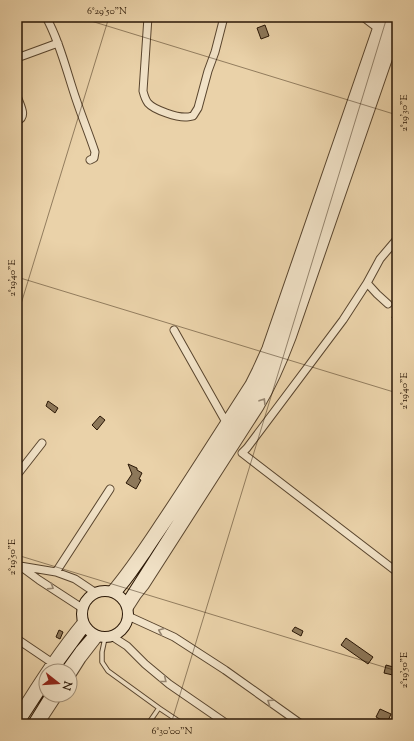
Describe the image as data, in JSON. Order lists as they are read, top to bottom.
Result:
{
  "north": "right",
  "coordinates": [
    "6°29'50\"N",
    "2°19'30\"E",
    "2°19'40\"E",
    "2°19'50\"E",
    "6°30'00\"N"
  ]
}
